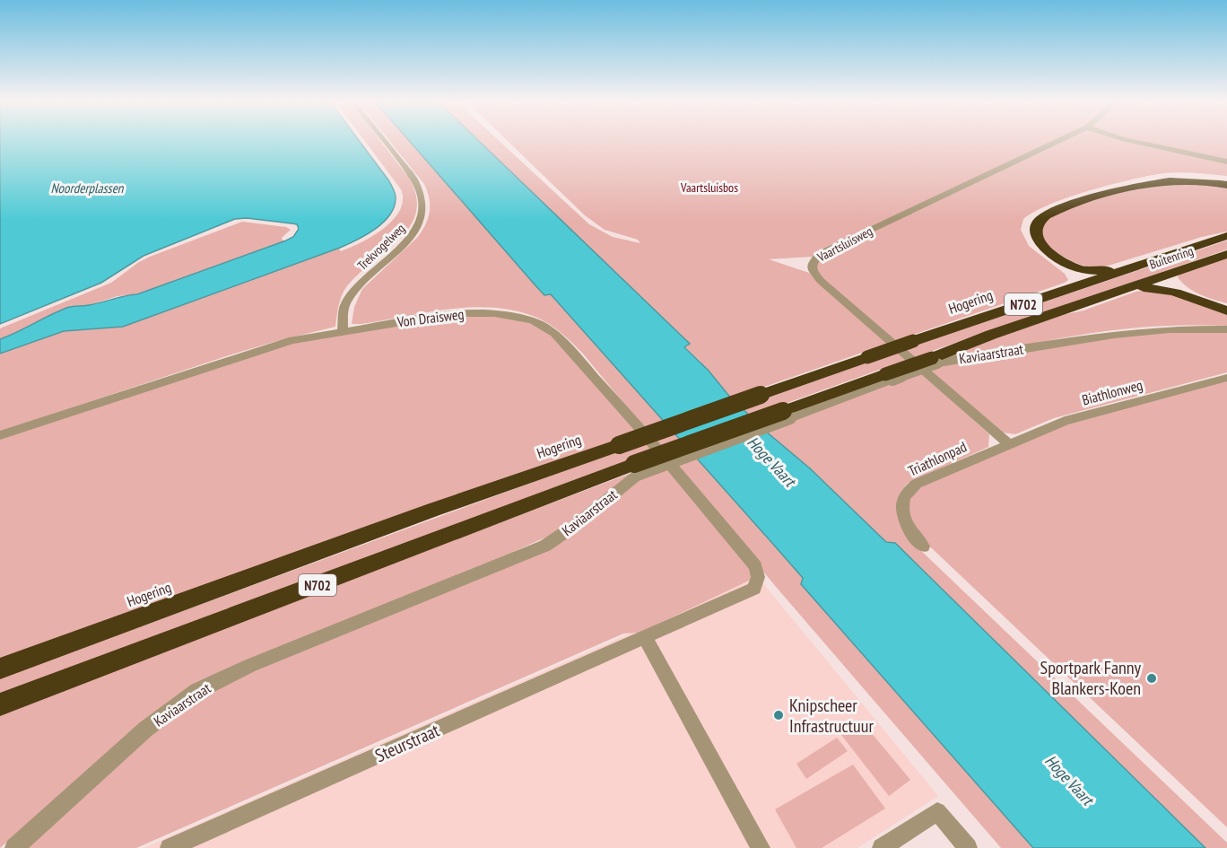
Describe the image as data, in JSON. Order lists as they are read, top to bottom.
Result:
{
  "streets": {
    "highway": ["Buitenring", "Hogering", "N702"],
    "street": [
      "Vaartsluisweg",
      "Trekvogelweg",
      "Von Draisweg",
      "Kaviaarstraat",
      "Biathlonweg",
      "Triathlonpad",
      "Steurstraat"
    ]
  },
  "crossings": [
    ["Vaartsluisweg", "Biathlonweg"],
    ["Vaartsluisweg", "Triathlonpad"],
    ["Trekvogelweg", "Von Draisweg"],
    ["Buitenring", "Hogering"],
    ["Buitenring", "N702"],
    ["N702", "Kaviaarstraat"],
    ["Von Draisweg", "Steurstraat"],
    ["Biathlonweg", "Triathlonpad"]
  ],
  "water": ["Noorderplassen", "Hoge Vaart"],
  "parks": ["Vaartsluisbos"],
  "places": ["Sportpark Fanny Blankers-Koen", "Knipscheer Infrastructuur"]
}
